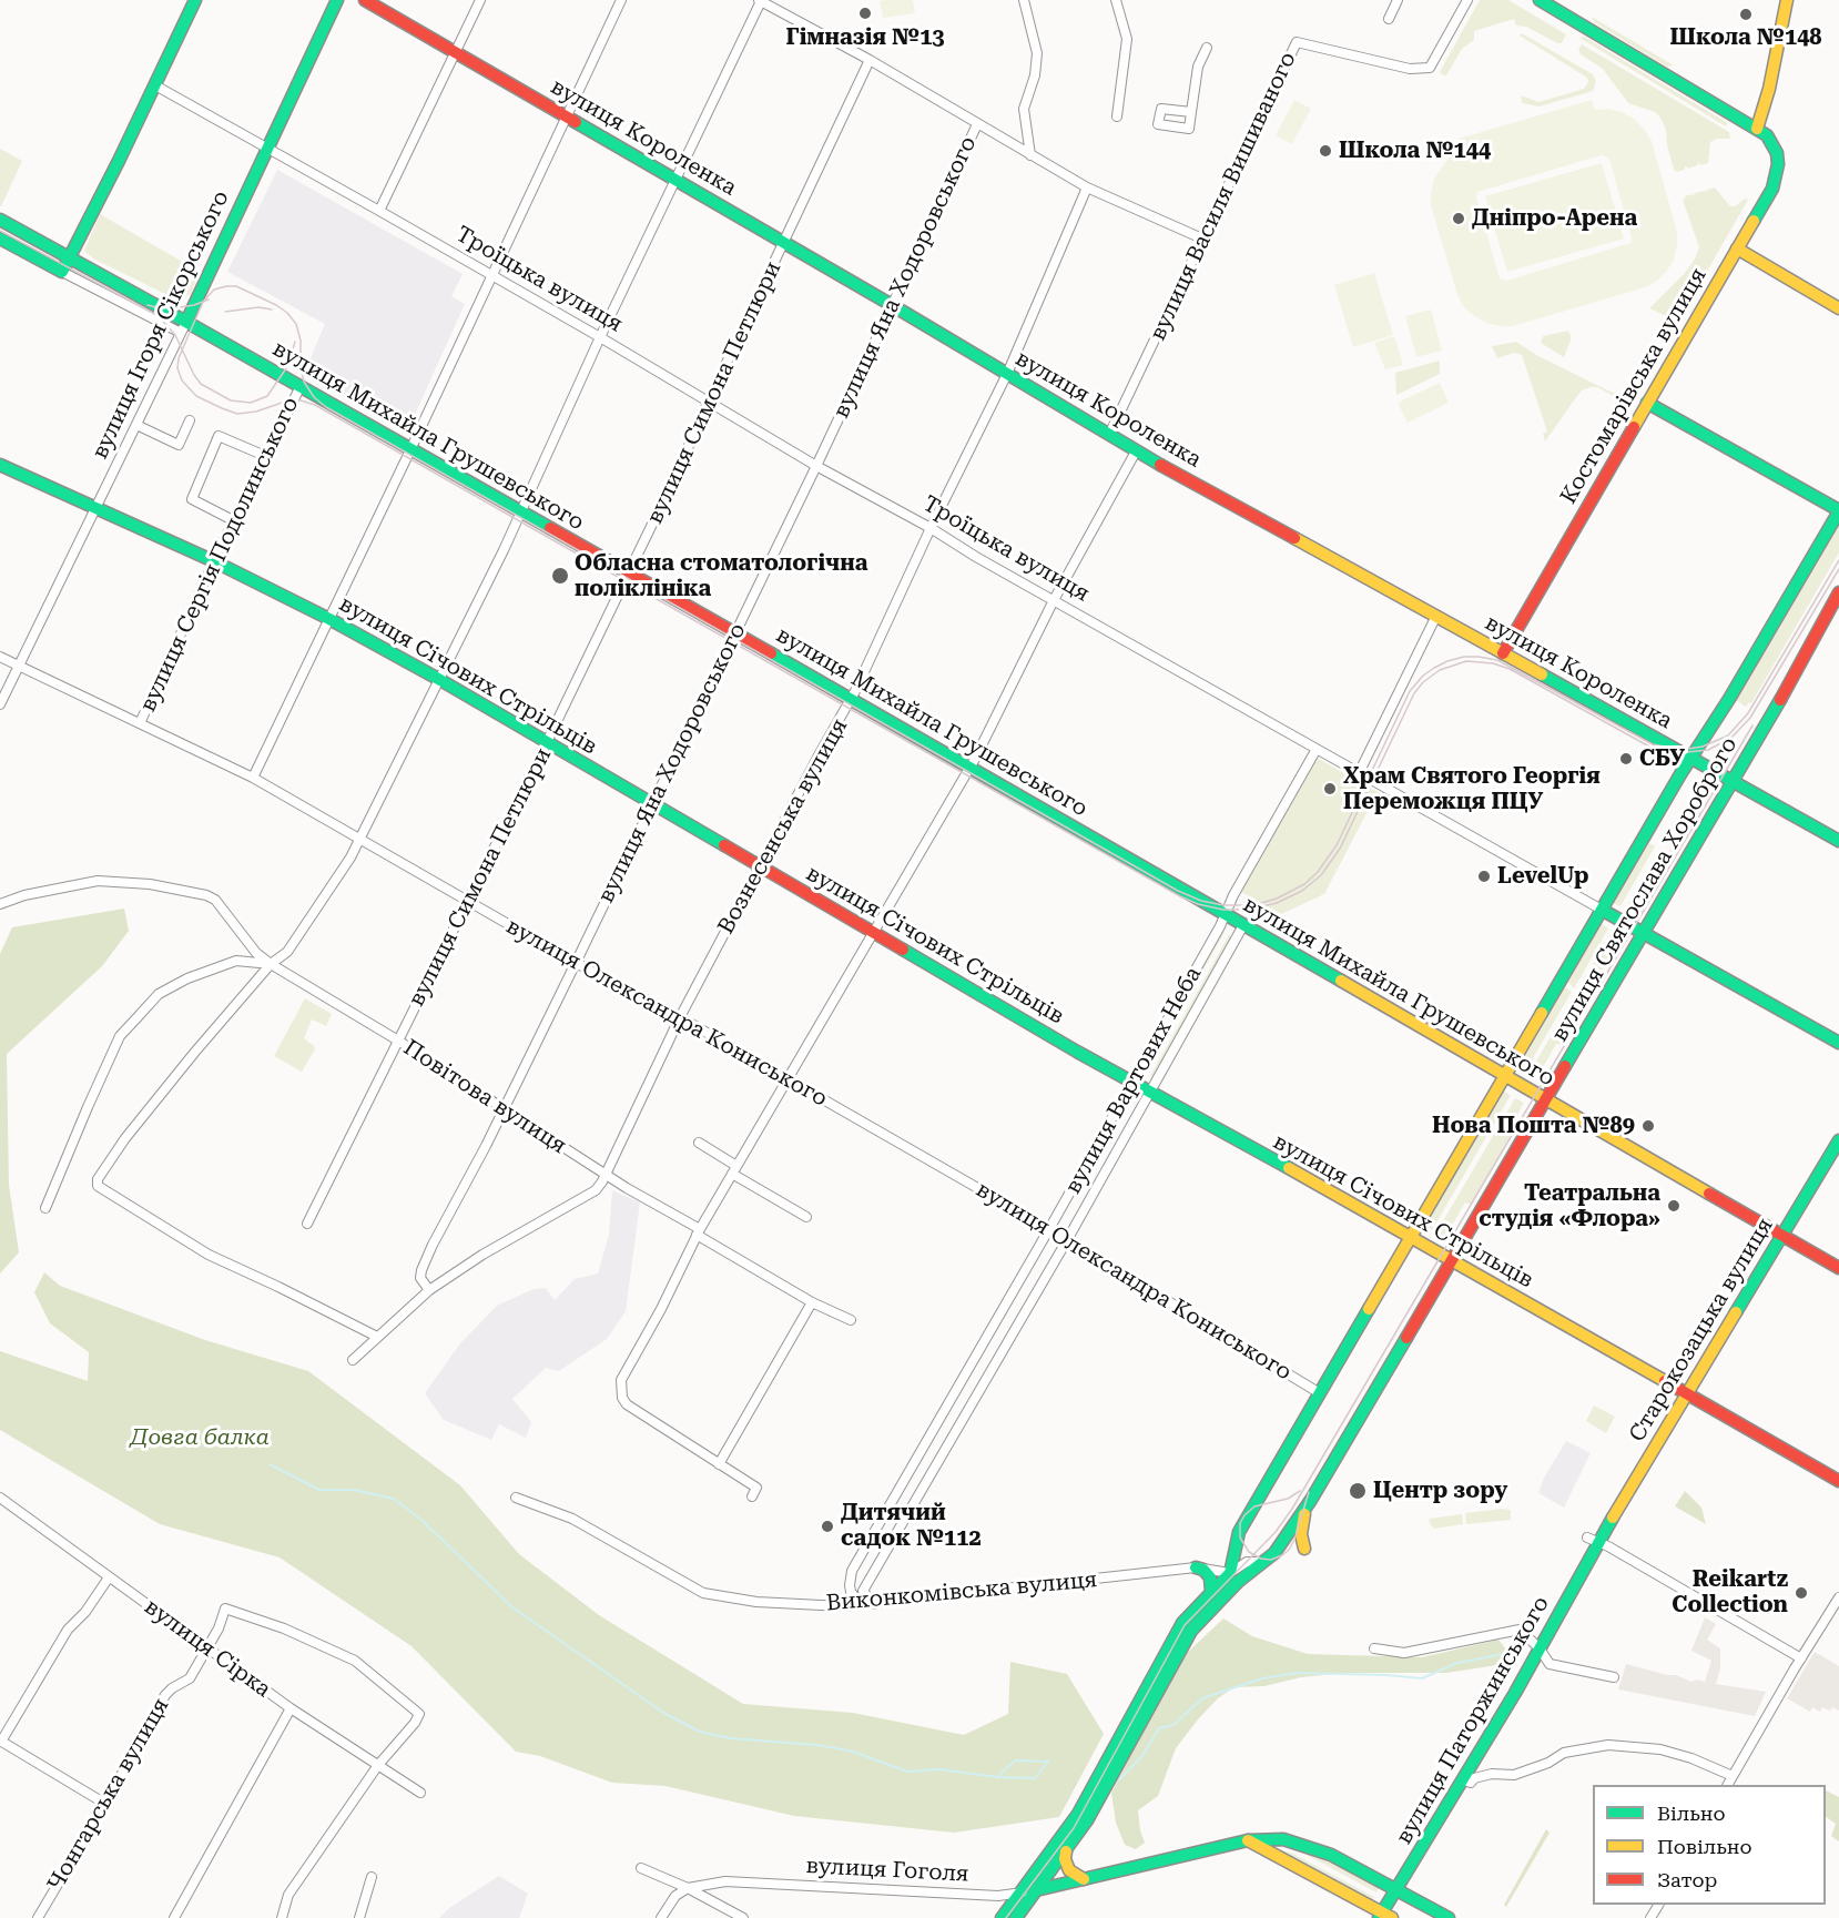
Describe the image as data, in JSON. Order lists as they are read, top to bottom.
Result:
{
  "streets": {
    "main road": [
      "вулиця Короленка",
      "Троїцька вулиця",
      "вулиця Ігоря Сікорського",
      "Костомарівська вулиця",
      "вулиця Михайла Грушевського",
      "вулиця Січових Стрільців",
      "вулиця Святослава Хороброго",
      "Старокозацька вулиця",
      "вулиця Паторжинського",
      "вулиця Гоголя"
    ],
    "street": [
      "вулиця Василя Вишиваного",
      "вулиця Яна Ходоровського",
      "вулиця Симона Петлюри",
      "вулиця Сергія Подолинського",
      "Вознесенська вулиця",
      "вулиця Олександра Кониського",
      "вулиця Вартових Неба",
      "Повітова вулиця",
      "Виконкомівська вулиця",
      "вулиця Сірка",
      "Чонгарська вулиця"
    ]
  },
  "crossings": [
    ["вулиця Короленка", "вулиця Василя Вишиваного"],
    ["вулиця Короленка", "вулиця Яна Ходоровського"],
    ["вулиця Короленка", "Костомарівська вулиця"],
    ["вулиця Короленка", "вулиця Симона Петлюри"],
    ["вулиця Короленка", "Вознесенська вулиця"],
    ["вулиця Короленка", "вулиця Святослава Хороброго"],
    ["вулиця Яна Ходоровського", "Троїцька вулиця"],
    ["вулиця Яна Ходоровського", "вулиця Михайла Грушевського"],
    ["вулиця Яна Ходоровського", "вулиця Січових Стрільців"],
    ["вулиця Яна Ходоровського", "Вознесенська вулиця"],
    ["вулиця Яна Ходоровського", "вулиця Олександра Кониського"],
    ["вулиця Яна Ходоровського", "Повітова вулиця"],
    ["Троїцька вулиця", "вулиця Ігоря Сікорського"],
    ["Троїцька вулиця", "вулиця Симона Петлюри"],
    ["Троїцька вулиця", "Вознесенська вулиця"],
    ["Троїцька вулиця", "вулиця Святослава Хороброго"],
    ["Троїцька вулиця", "вулиця Вартових Неба"],
    ["вулиця Ігоря Сікорського", "вулиця Михайла Грушевського"],
    ["вулиця Ігоря Сікорського", "вулиця Січових Стрільців"],
    ["вулиця Ігоря Сікорського", "вулиця Олександра Кониського"],
    ["вулиця Симона Петлюри", "вулиця Михайла Грушевського"],
    ["вулиця Симона Петлюри", "вулиця Січових Стрільців"],
    ["вулиця Симона Петлюри", "вулиця Олександра Кониського"],
    ["вулиця Симона Петлюри", "Повітова вулиця"],
    ["вулиця Михайла Грушевського", "вулиця Сергія Подолинського"],
    ["вулиця Михайла Грушевського", "Вознесенська вулиця"],
    ["вулиця Михайла Грушевського", "вулиця Святослава Хороброго"],
    ["вулиця Михайла Грушевського", "вулиця Вартових Неба"],
    ["вулиця Михайла Грушевського", "Старокозацька вулиця"],
    ["вулиця Сергія Подолинського", "вулиця Січових Стрільців"],
    ["вулиця Сергія Подолинського", "вулиця Олександра Кониського"],
    ["вулиця Січових Стрільців", "Вознесенська вулиця"],
    ["вулиця Січових Стрільців", "вулиця Святослава Хороброго"],
    ["вулиця Січових Стрільців", "вулиця Вартових Неба"],
    ["вулиця Січових Стрільців", "Старокозацька вулиця"],
    ["Вознесенська вулиця", "вулиця Олександра Кониського"],
    ["Вознесенська вулиця", "Повітова вулиця"],
    ["вулиця Святослава Хороброго", "вулиця Олександра Кониського"],
    ["вулиця Святослава Хороброго", "Виконкомівська вулиця"],
    ["вулиця Олександра Кониського", "вулиця Вартових Неба"],
    ["Старокозацька вулиця", "вулиця Паторжинського"],
    ["вулиця Сірка", "Чонгарська вулиця"],
    ["вулиця Паторжинського", "вулиця Гоголя"]
  ],
  "parks": ["Довга балка"],
  "places": [
    "Гімназія №13",
    "Школа №148",
    "Школа №144",
    "Дніпро-Арена",
    "Обласна стоматологічна поліклініка",
    "СБУ",
    "Храм Святого Георгія Переможця ПЦУ",
    "LevelUp",
    "Нова Пошта №89",
    "Театральна студія «Флора»",
    "Центр зору",
    "Дитячий садок №112",
    "Reikartz Collection"
  ],
  "legend": ["Вільно", "Повільно", "Затор"]
}
